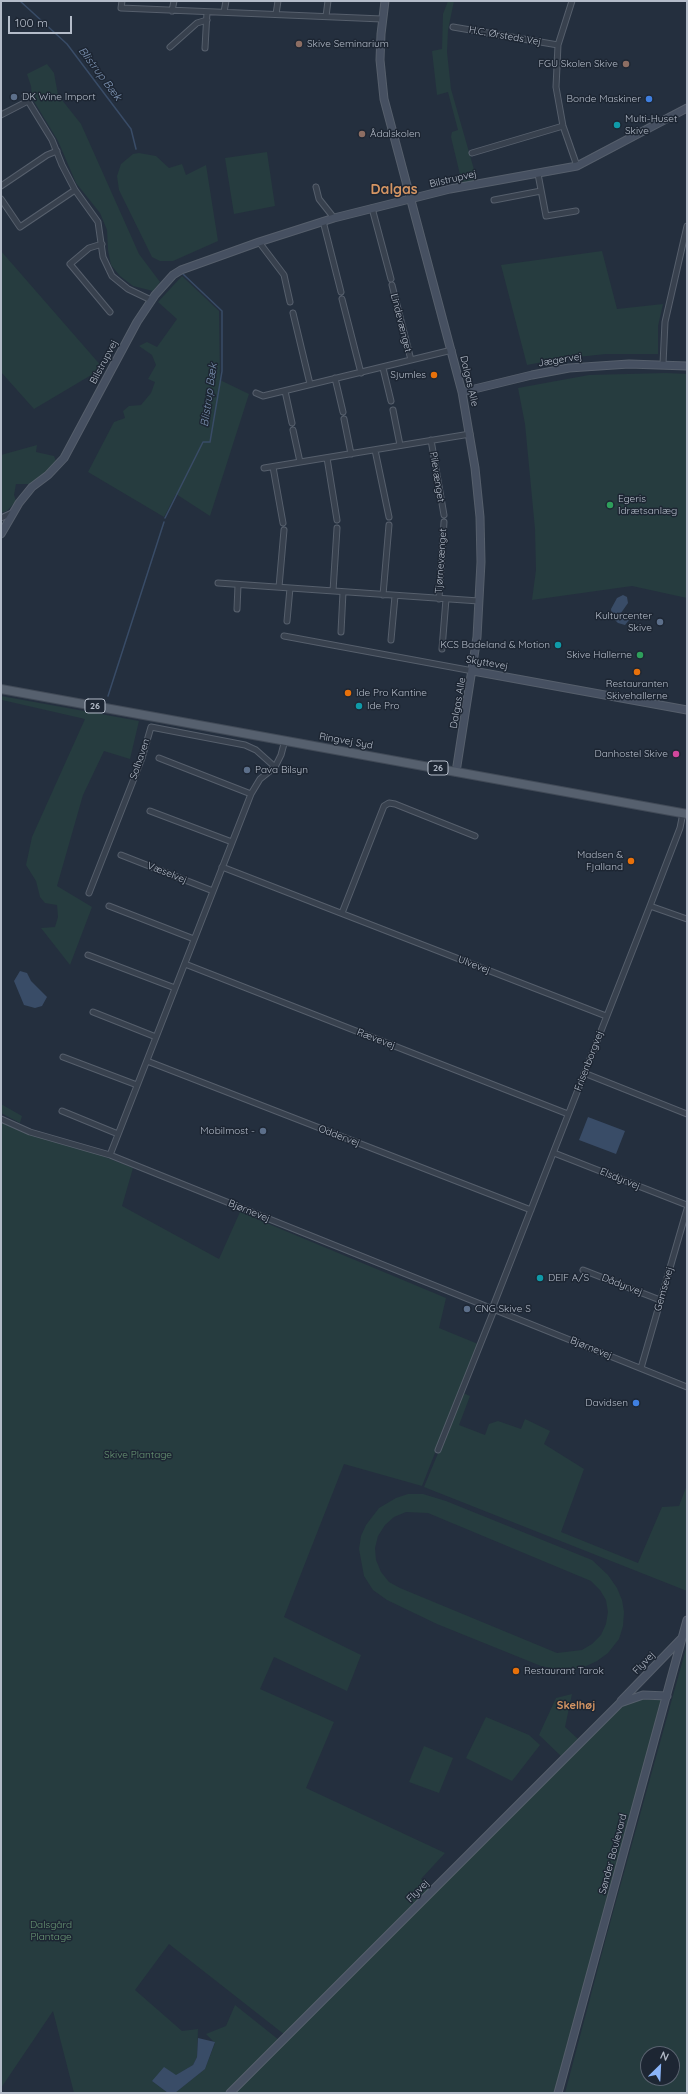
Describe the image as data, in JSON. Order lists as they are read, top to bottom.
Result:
{
  "streets": {
    "main road": ["26", "Ringvej Syd"],
    "street": [
      "H.C. Ørsteds Vej",
      "Bilstrupvej",
      "Lindevænget",
      "Jægervej",
      "Dalgas Alle",
      "Pilevænget",
      "Tjørnevænget",
      "Skyttevej",
      "Solhaven",
      "Væselvej",
      "Ulvevej",
      "Rævevej",
      "Frisenborgvej",
      "Oddervej",
      "Elsdyrvej",
      "Bjørnevej",
      "Dådyrvej",
      "Gemsevej",
      "Flyvej",
      "Sønder Boulevard"
    ]
  },
  "crossings": [
    ["Bilstrupvej", "Dalgas Alle"],
    ["Lindevænget", "Dalgas Alle"],
    ["Jægervej", "Dalgas Alle"],
    ["Dalgas Alle", "Pilevænget"],
    ["Dalgas Alle", "Tjørnevænget"],
    ["Dalgas Alle", "Skyttevej"],
    ["Dalgas Alle", "Ringvej Syd"],
    ["Ringvej Syd", "Frisenborgvej"],
    ["Ulvevej", "Frisenborgvej"],
    ["Rævevej", "Frisenborgvej"],
    ["Frisenborgvej", "Oddervej"],
    ["Frisenborgvej", "Elsdyrvej"],
    ["Frisenborgvej", "Bjørnevej"],
    ["Bjørnevej", "Gemsevej"],
    ["Dådyrvej", "Gemsevej"],
    ["Flyvej", "Sønder Boulevard"]
  ],
  "districts": ["Dalgas", "Skelhøj"],
  "water": ["Blistrup Bæk"],
  "parks": ["Skive Plantage", "Dalsgård Plantage"],
  "places": [
    "Skive Seminarium",
    "FGU Skolen Skive",
    "DK Wine Import",
    "Bonde Maskiner",
    "Multi-Huset Skive",
    "Ådalskolen",
    "Sjumles",
    "Egeris Idrætsanlæg",
    "Kulturcenter Skive",
    "KCS Badeland & Motion",
    "Skive Hallerne",
    "Restauranten Skivehallerne",
    "Ide Pro Kantine",
    "Ide Pro",
    "Danhostel Skive",
    "Pava Bilsyn",
    "Madsen & Fjalland",
    "Mobilmost -",
    "DEIF A/S",
    "CNG Skive S",
    "Davidsen",
    "Restaurant Tarok"
  ],
  "scale_bar": "100 m",
  "north": "top right"
}
